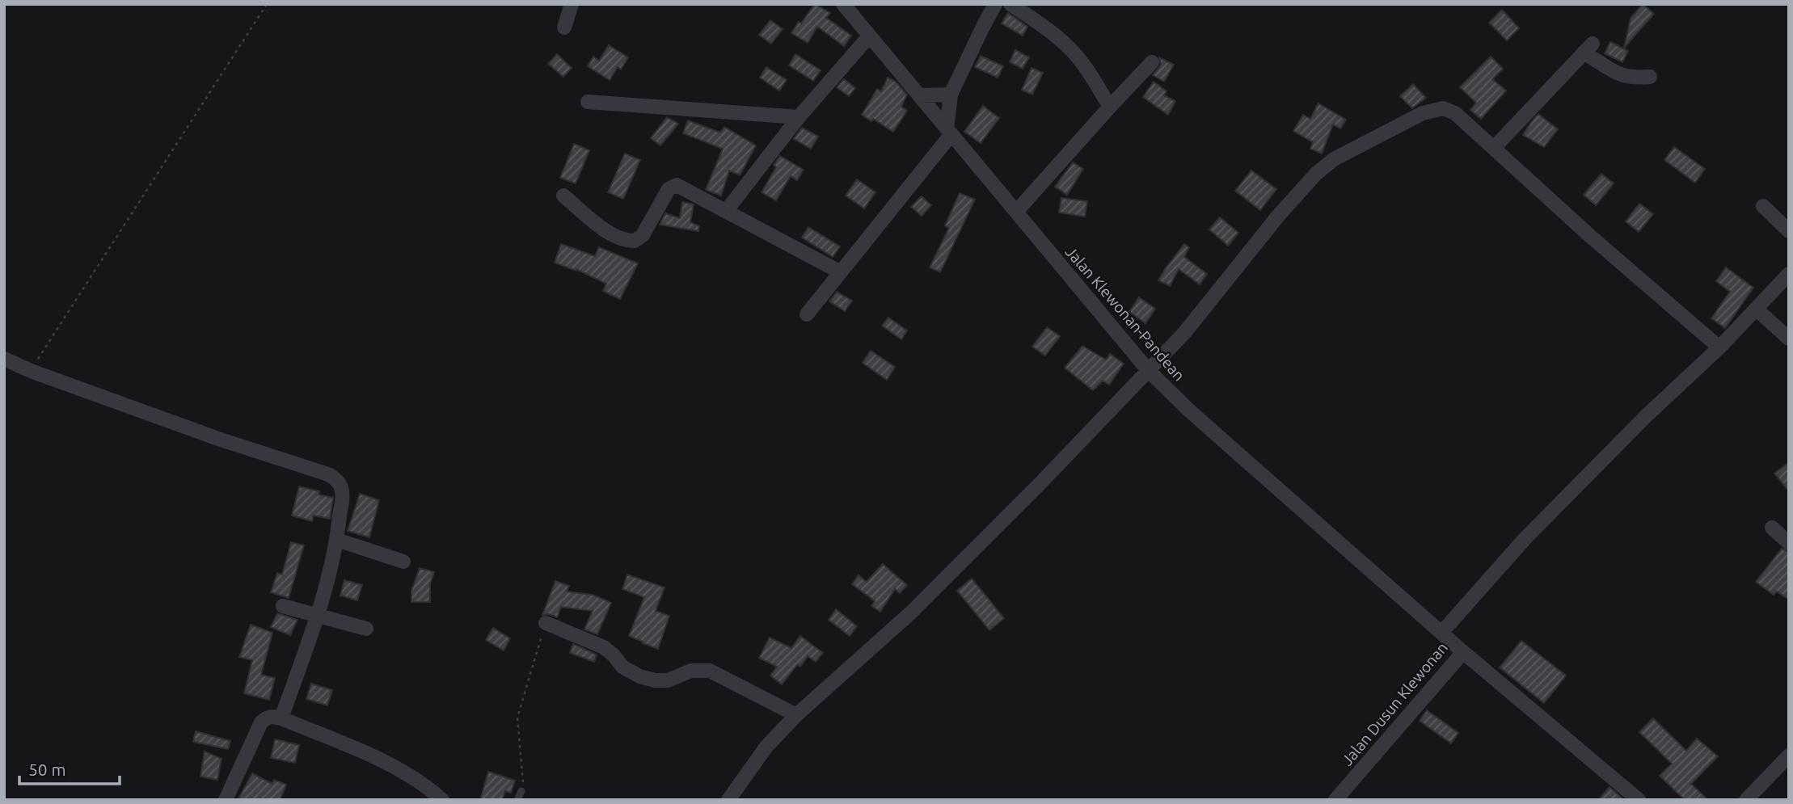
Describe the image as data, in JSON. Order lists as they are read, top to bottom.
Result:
{
  "streets": {
    "street": ["Jalan Klewonan-Pandean", "Jalan Dusun Klewonan"]
  },
  "crossings": [
    ["Jalan Klewonan-Pandean", "Jalan Dusun Klewonan"]
  ],
  "scale_bar": "50 m"
}
